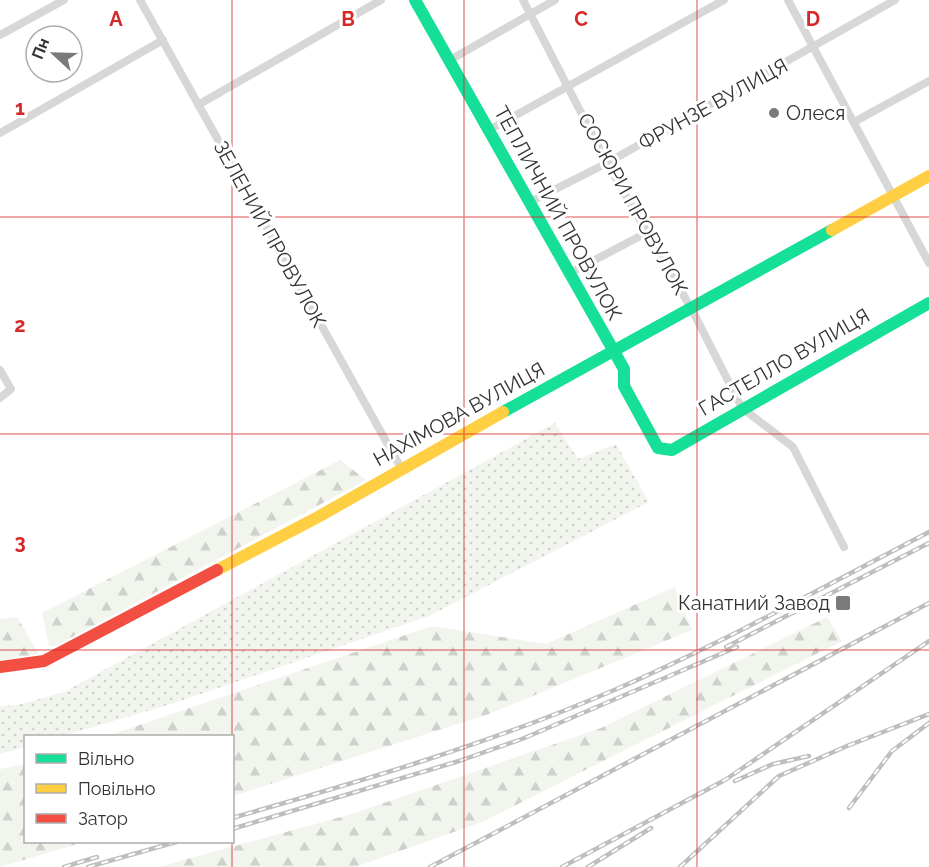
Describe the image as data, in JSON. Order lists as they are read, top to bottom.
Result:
{
  "streets": {
    "street": [
      "ФРУНЗЕ ВУЛИЦЯ",
      "СОСЮРИ ПРОВУЛОК",
      "ТЕПЛИЧНИЙ ПРОВУЛОК",
      "ЗЕЛЕНИЙ ПРОВУЛОК",
      "ГАСТЕЛЛО ВУЛИЦЯ",
      "НАХІМОВА ВУЛИЦЯ"
    ]
  },
  "crossings": [
    ["ФРУНЗЕ ВУЛИЦЯ", "СОСЮРИ ПРОВУЛОК"],
    ["ФРУНЗЕ ВУЛИЦЯ", "ТЕПЛИЧНИЙ ПРОВУЛОК"],
    ["СОСЮРИ ПРОВУЛОК", "ГАСТЕЛЛО ВУЛИЦЯ"],
    ["СОСЮРИ ПРОВУЛОК", "НАХІМОВА ВУЛИЦЯ"],
    ["ТЕПЛИЧНИЙ ПРОВУЛОК", "ГАСТЕЛЛО ВУЛИЦЯ"],
    ["ТЕПЛИЧНИЙ ПРОВУЛОК", "НАХІМОВА ВУЛИЦЯ"],
    ["ЗЕЛЕНИЙ ПРОВУЛОК", "НАХІМОВА ВУЛИЦЯ"]
  ],
  "places": {
    "other": ["Олеся"],
    "transit": ["Канатний Завод"]
  },
  "legend": ["Вільно", "Повільно", "Затор"],
  "north": "left",
  "grid": {
    "columns": [
      "A",
      "B",
      "C",
      "D"
    ],
    "rows": ["1", "2", "3"]
  }
}
